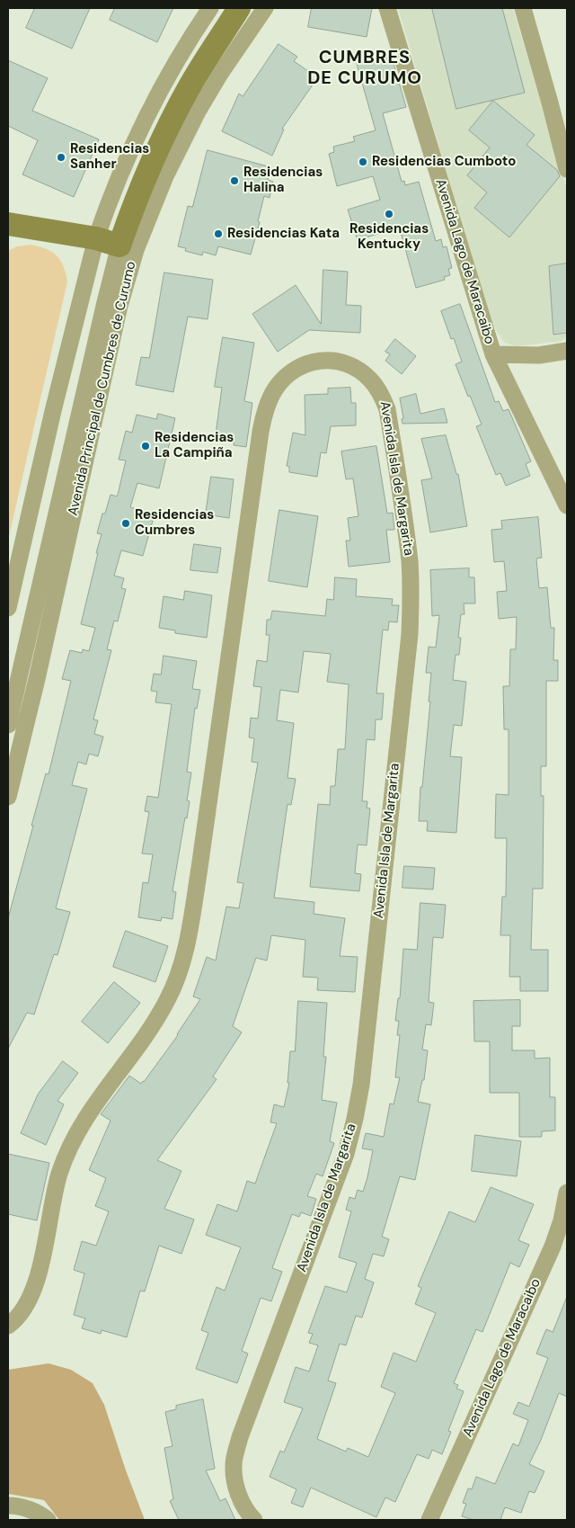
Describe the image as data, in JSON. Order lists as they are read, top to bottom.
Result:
{
  "streets": {
    "main road": ["Avenida Principal de Cumbres de Curumo"],
    "street": ["Avenida Lago de Maracaibo", "Avenida Isla de Margarita"]
  },
  "districts": ["CUMBRES DE CURUMO"],
  "places": [
    "Residencias Sanher",
    "Residencias Cumboto",
    "Residencias Halina",
    "Residencias Kentucky",
    "Residencias Kata",
    "Residencias La Campiña",
    "Residencias Cumbres"
  ]
}
